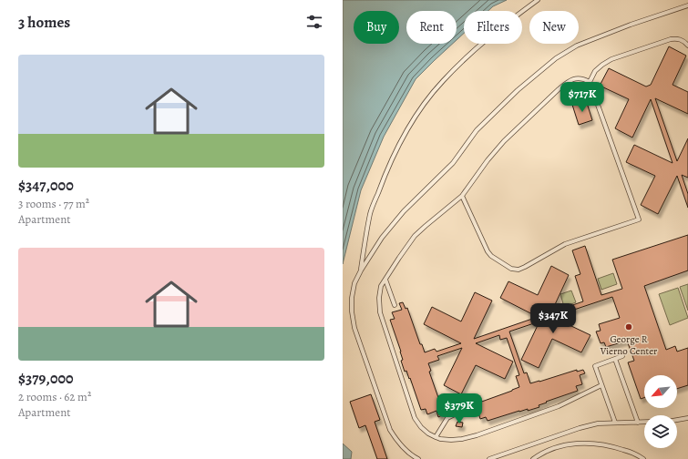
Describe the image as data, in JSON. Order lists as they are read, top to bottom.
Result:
{
  "places": ["George R Vierno Center"],
  "north": "bottom left",
  "page": {
    "heading": "3 homes",
    "chip": [
      "Buy",
      "Rent",
      "Filters",
      "New"
    ],
    "list": [
      {
        "name": "$347,000",
        "note": "3 rooms · 77 m² · Apartment"
      },
      {
        "name": "$379,000",
        "note": "2 rooms · 62 m² · Apartment"
      }
    ],
    "price": ["$717K", "$347K", "$379K"]
  }
}
